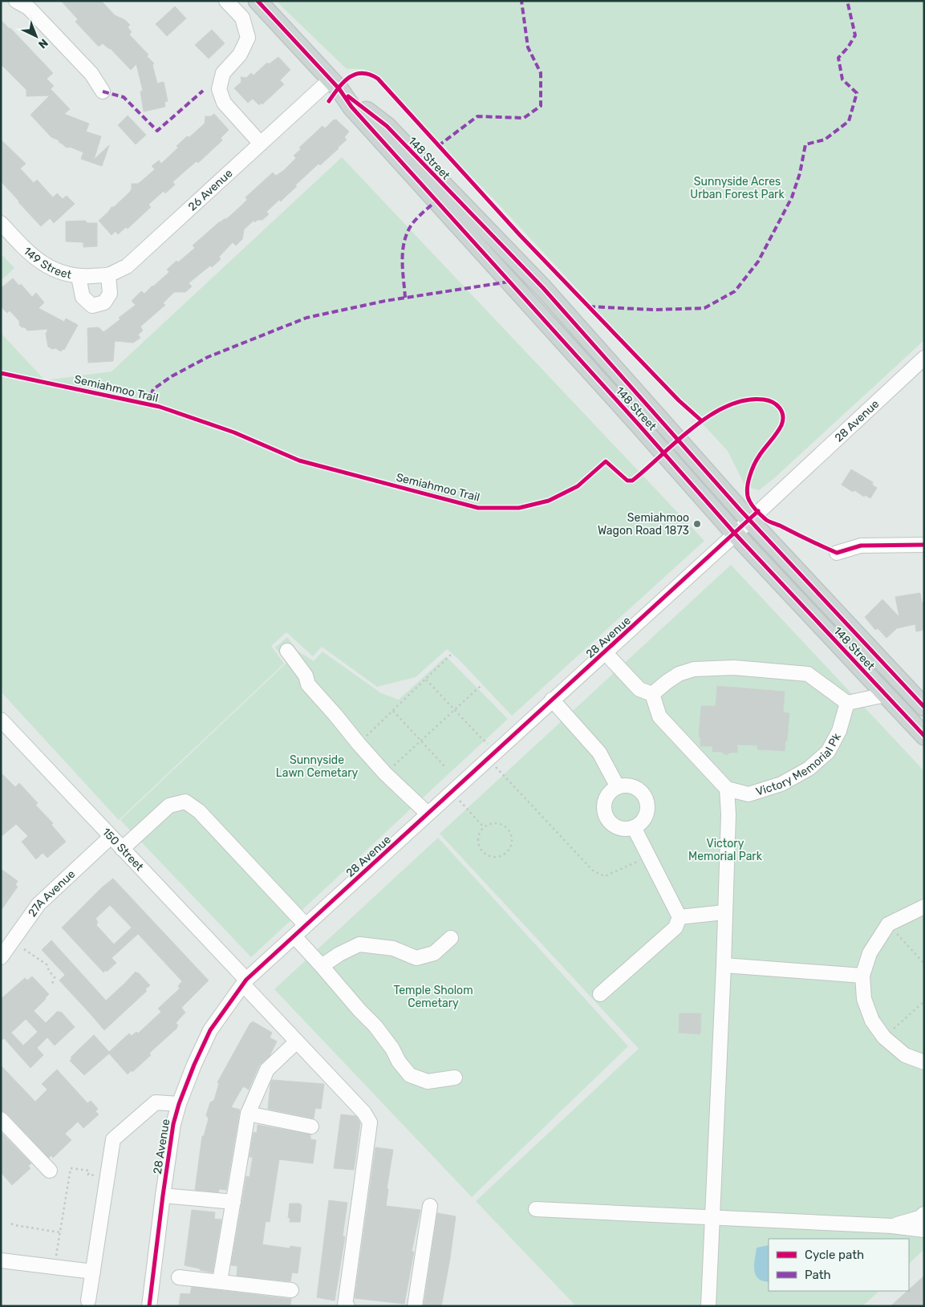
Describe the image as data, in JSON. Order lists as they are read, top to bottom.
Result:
{
  "streets": {
    "main road": ["148 Street"],
    "street": [
      "26 Avenue",
      "149 Street",
      "28 Avenue",
      "Victory Memorial Pk",
      "150 Street",
      "27A Avenue"
    ],
    "cycle path": ["Semiahmoo Trail"]
  },
  "crossings": [
    ["148 Street", "26 Avenue"],
    ["148 Street", "28 Avenue"],
    ["26 Avenue", "149 Street"],
    ["28 Avenue", "150 Street"],
    ["150 Street", "27A Avenue"]
  ],
  "parks": [
    "Sunnyside Acres Urban Forest Park",
    "Sunnyside Lawn Cemetary",
    "Victory Memorial Park",
    "Temple Sholom Cemetary"
  ],
  "places": ["Semiahmoo Wagon Road 1873"],
  "legend": ["Cycle path", "Path"],
  "north": "bottom right"
}
